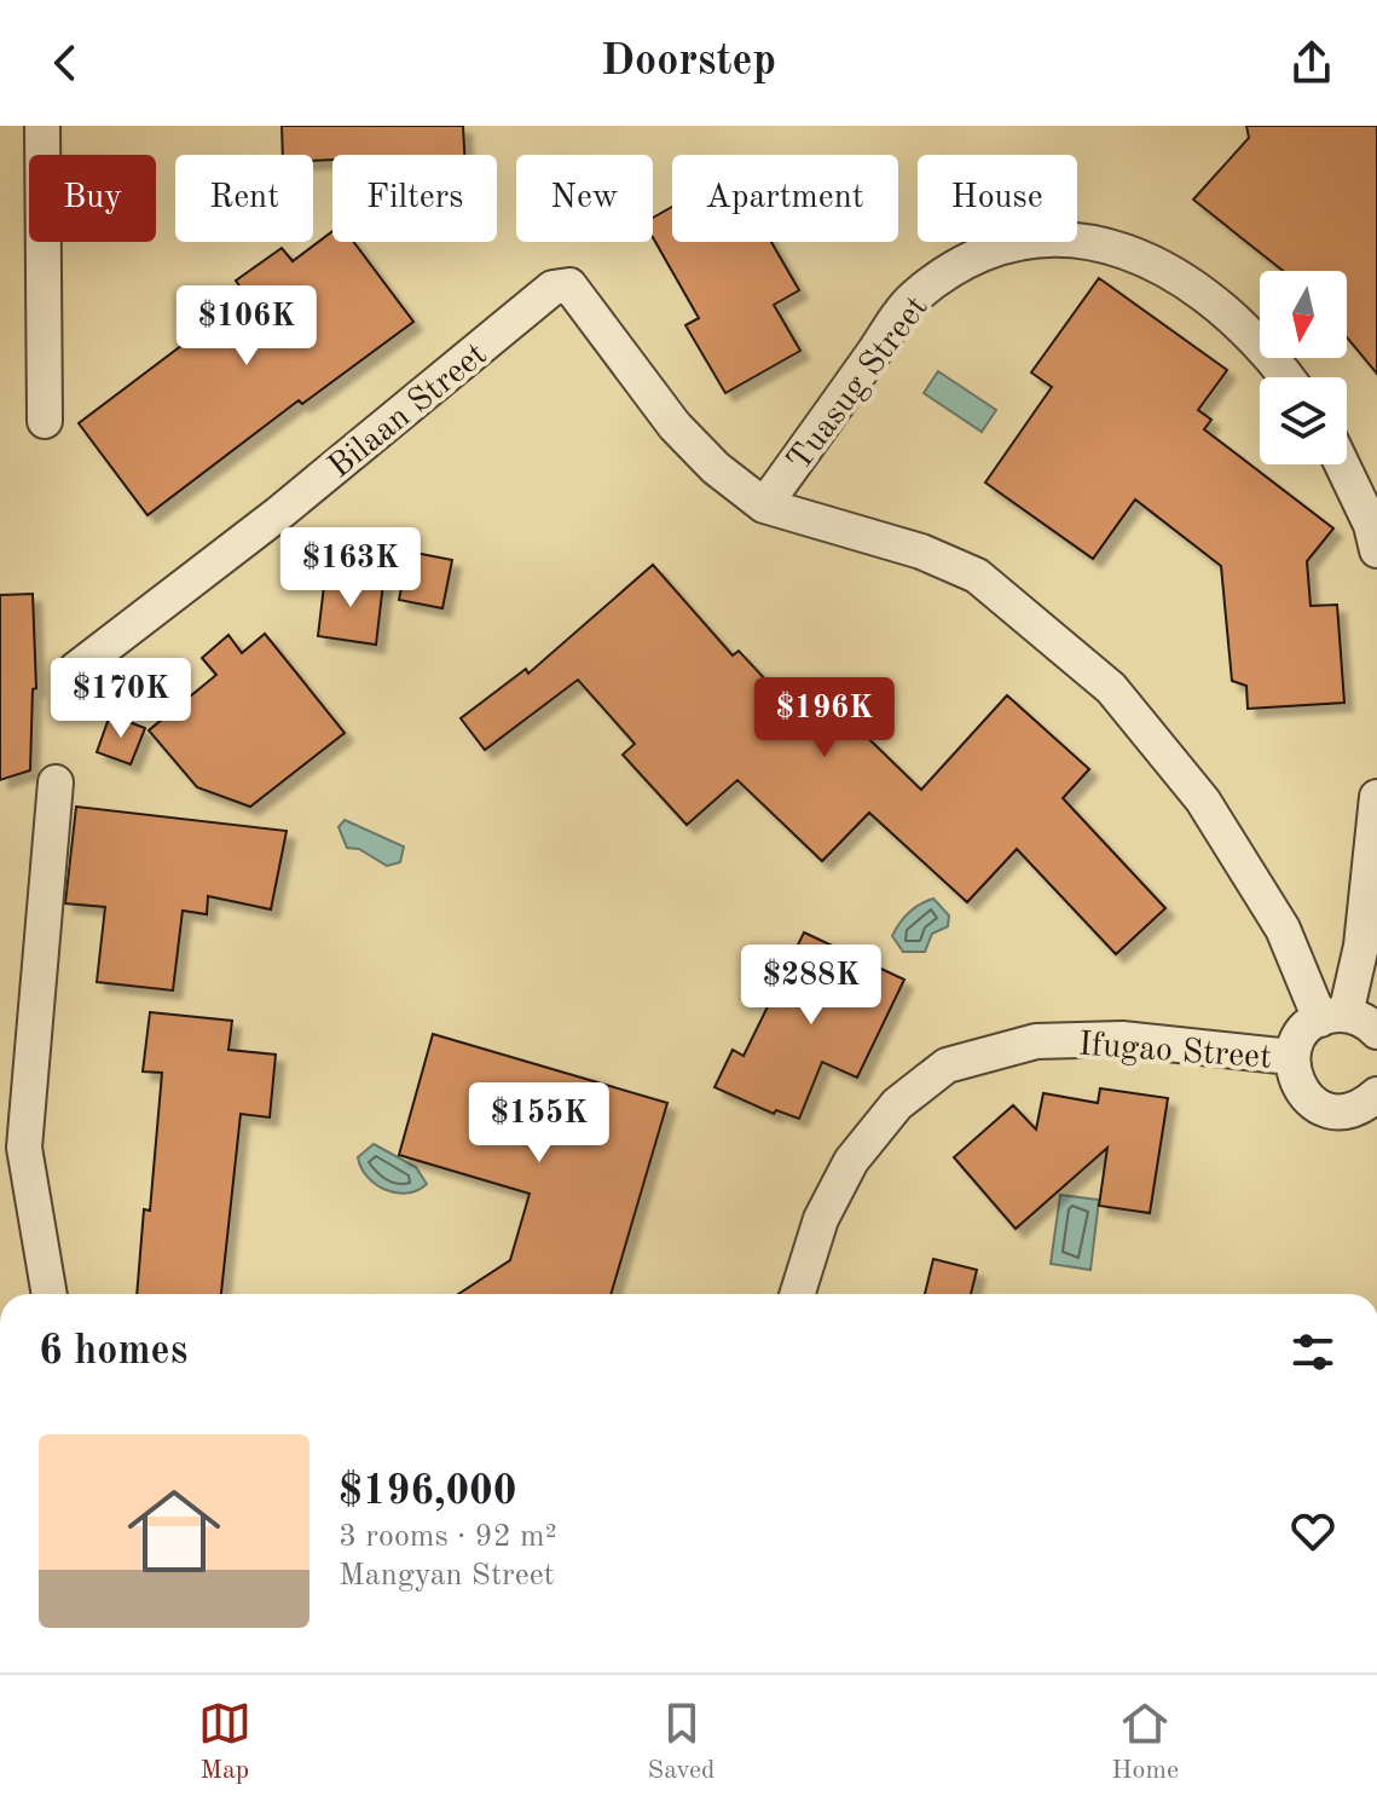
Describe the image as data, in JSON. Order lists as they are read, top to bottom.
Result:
{
  "streets": {
    "street": ["Tuasug Street", "Bilaan Street", "Ifugao Street"]
  },
  "crossings": [
    ["Tuasug Street", "Bilaan Street"]
  ],
  "north": "bottom",
  "page": {
    "header": "Doorstep",
    "chip": [
      "Buy",
      "Rent",
      "Filters",
      "New",
      "Apartment",
      "House"
    ],
    "price": [
      "$106K",
      "$163K",
      "$170K",
      "$196K",
      "$288K",
      "$155K"
    ],
    "heading": "6 homes",
    "list": [
      {
        "name": "$196,000",
        "note": "3 rooms · 92 m² · Mangyan Street"
      }
    ],
    "tabs": ["Map", "Saved", "Home"]
  }
}
